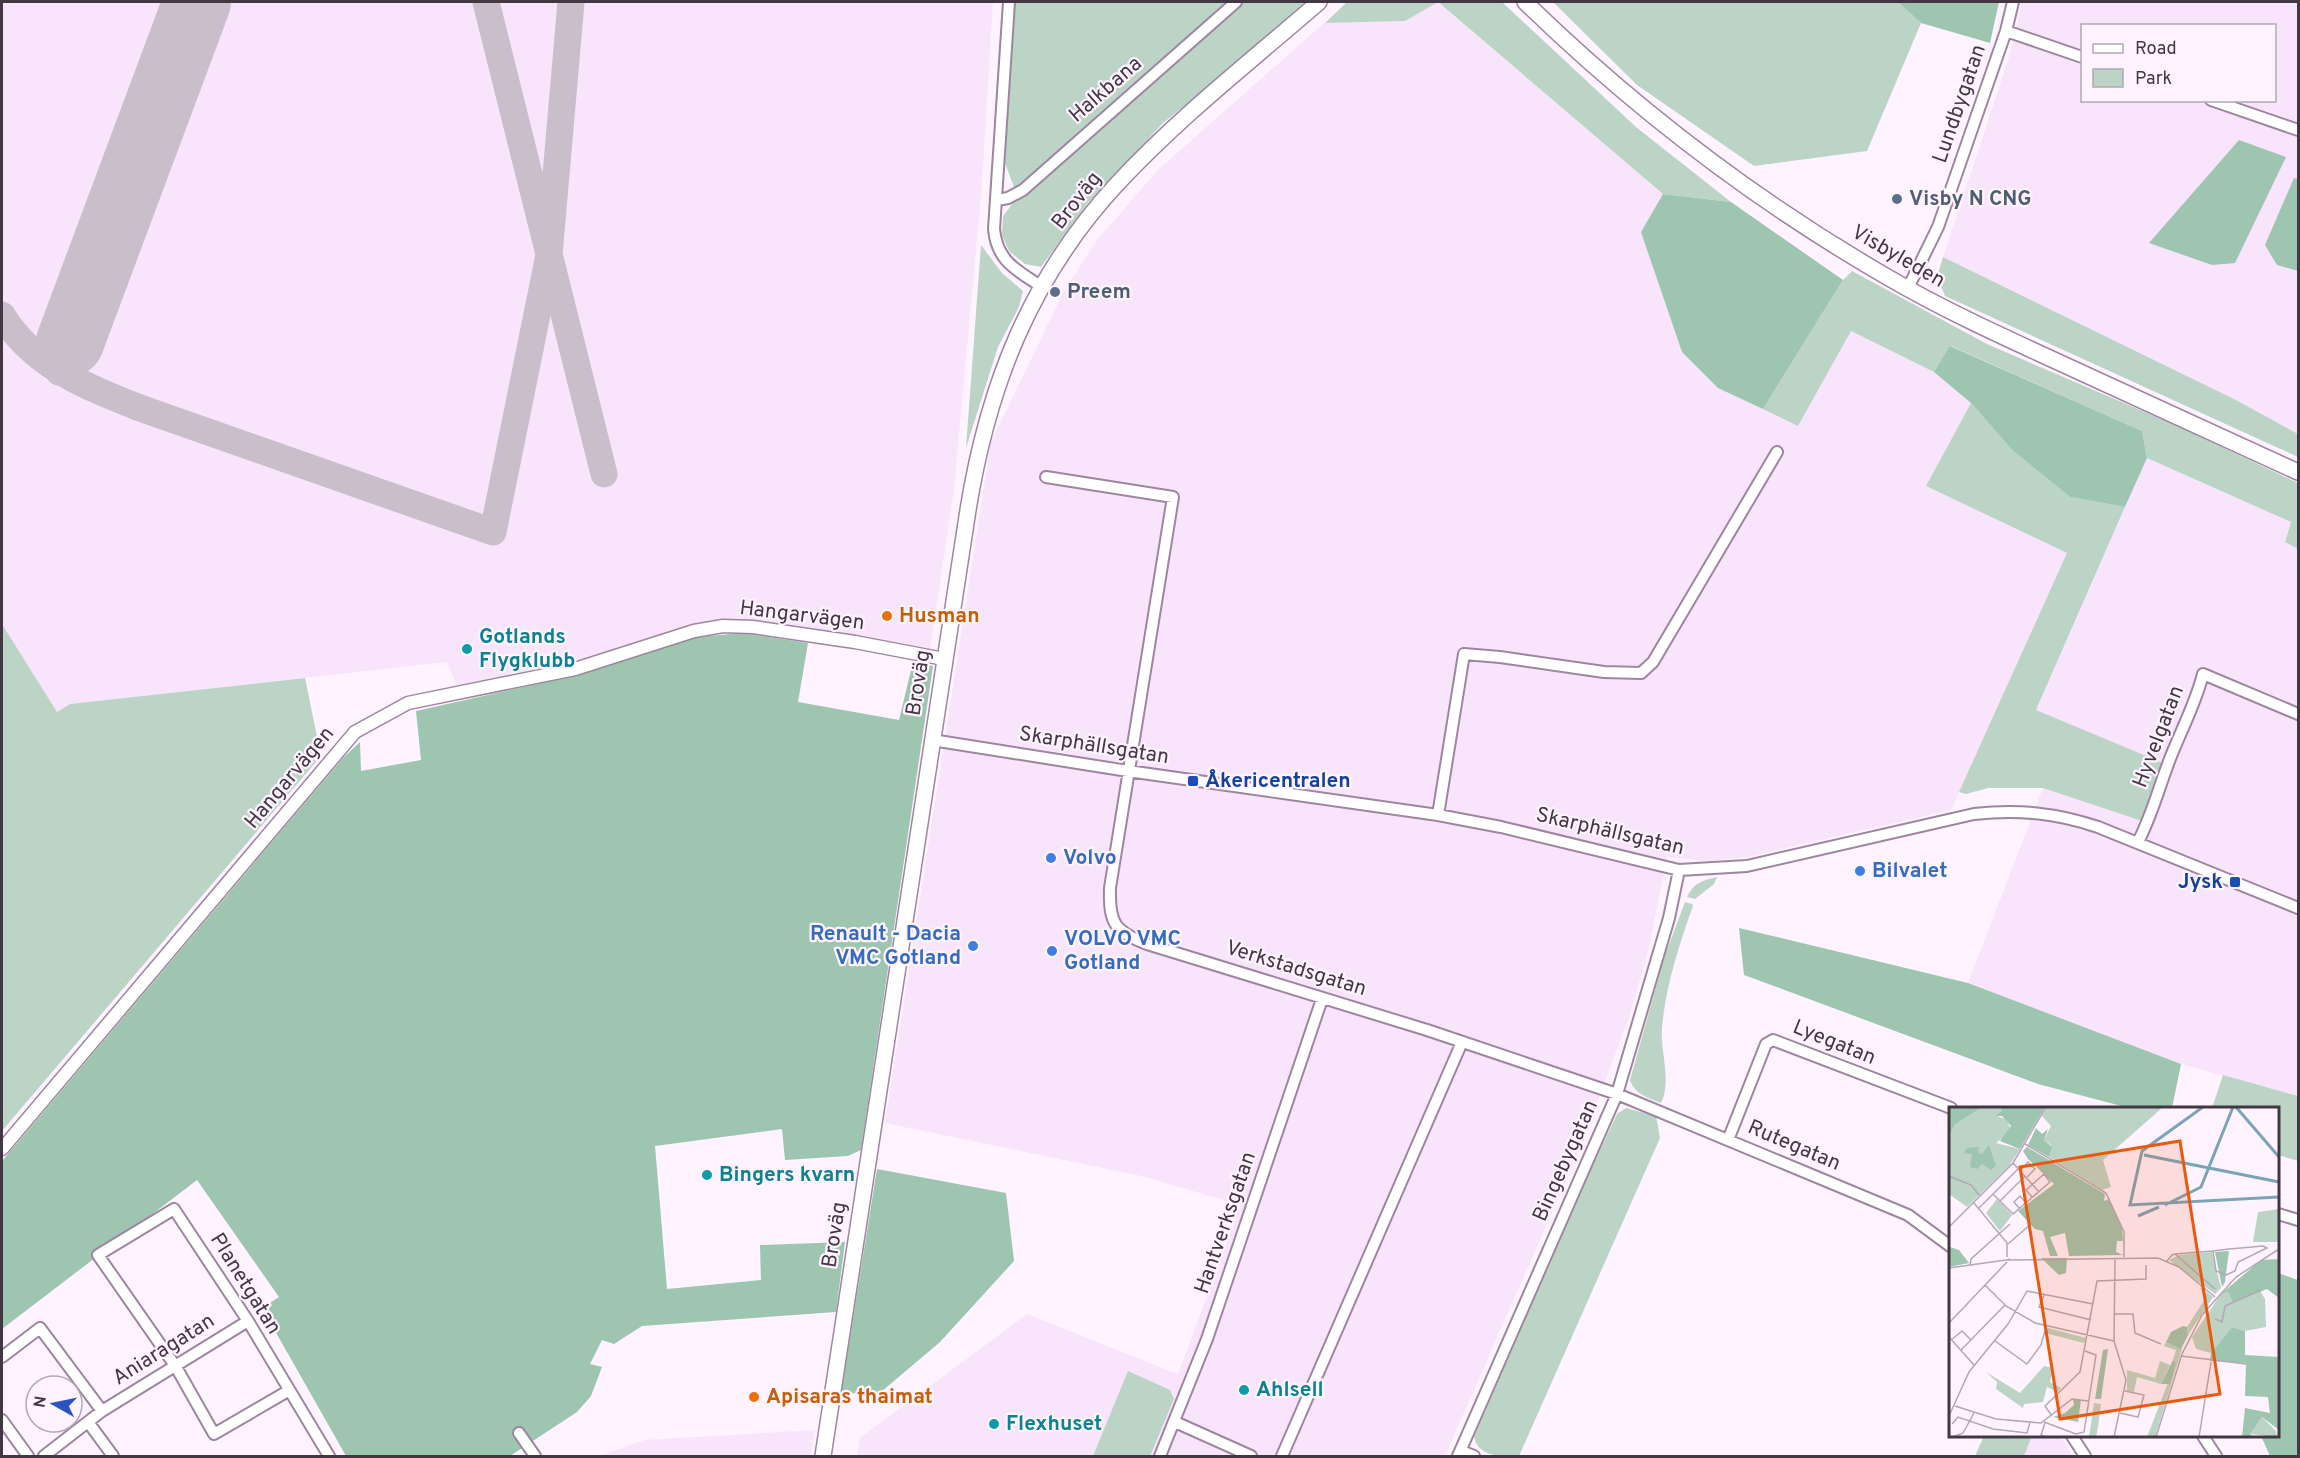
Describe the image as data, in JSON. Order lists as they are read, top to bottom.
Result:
{
  "streets": {
    "main road": ["Broväg", "Visbyleden"],
    "street": [
      "Halkbana",
      "Lundbygatan",
      "Hangarvägen",
      "Hyvelgatan",
      "Skarphällsgatan",
      "Verkstadsgatan",
      "Lyegatan",
      "Rutegatan",
      "Bingebygatan",
      "Hantverksgatan",
      "Planetgatan",
      "Aniaragatan"
    ]
  },
  "crossings": [
    ["Lundbygatan", "Visbyleden"],
    ["Broväg", "Hangarvägen"],
    ["Broväg", "Skarphällsgatan"],
    ["Hyvelgatan", "Skarphällsgatan"],
    ["Skarphällsgatan", "Verkstadsgatan"],
    ["Skarphällsgatan", "Bingebygatan"],
    ["Verkstadsgatan", "Rutegatan"],
    ["Verkstadsgatan", "Bingebygatan"],
    ["Verkstadsgatan", "Hantverksgatan"],
    ["Lyegatan", "Rutegatan"],
    ["Rutegatan", "Bingebygatan"],
    ["Planetgatan", "Aniaragatan"]
  ],
  "places": {
    "other": [
      "Visby N CNG",
      "Preem",
      "Husman",
      "Gotlands Flygklubb",
      "Volvo",
      "Bilvalet",
      "Renault - Dacia VMC Gotland",
      "VOLVO VMC Gotland",
      "Bingers kvarn",
      "Ahlsell",
      "Apisaras thaimat",
      "Flexhuset"
    ],
    "transit": ["Åkericentralen", "Jysk"]
  },
  "legend": ["Road", "Park"],
  "north": "left"
}
